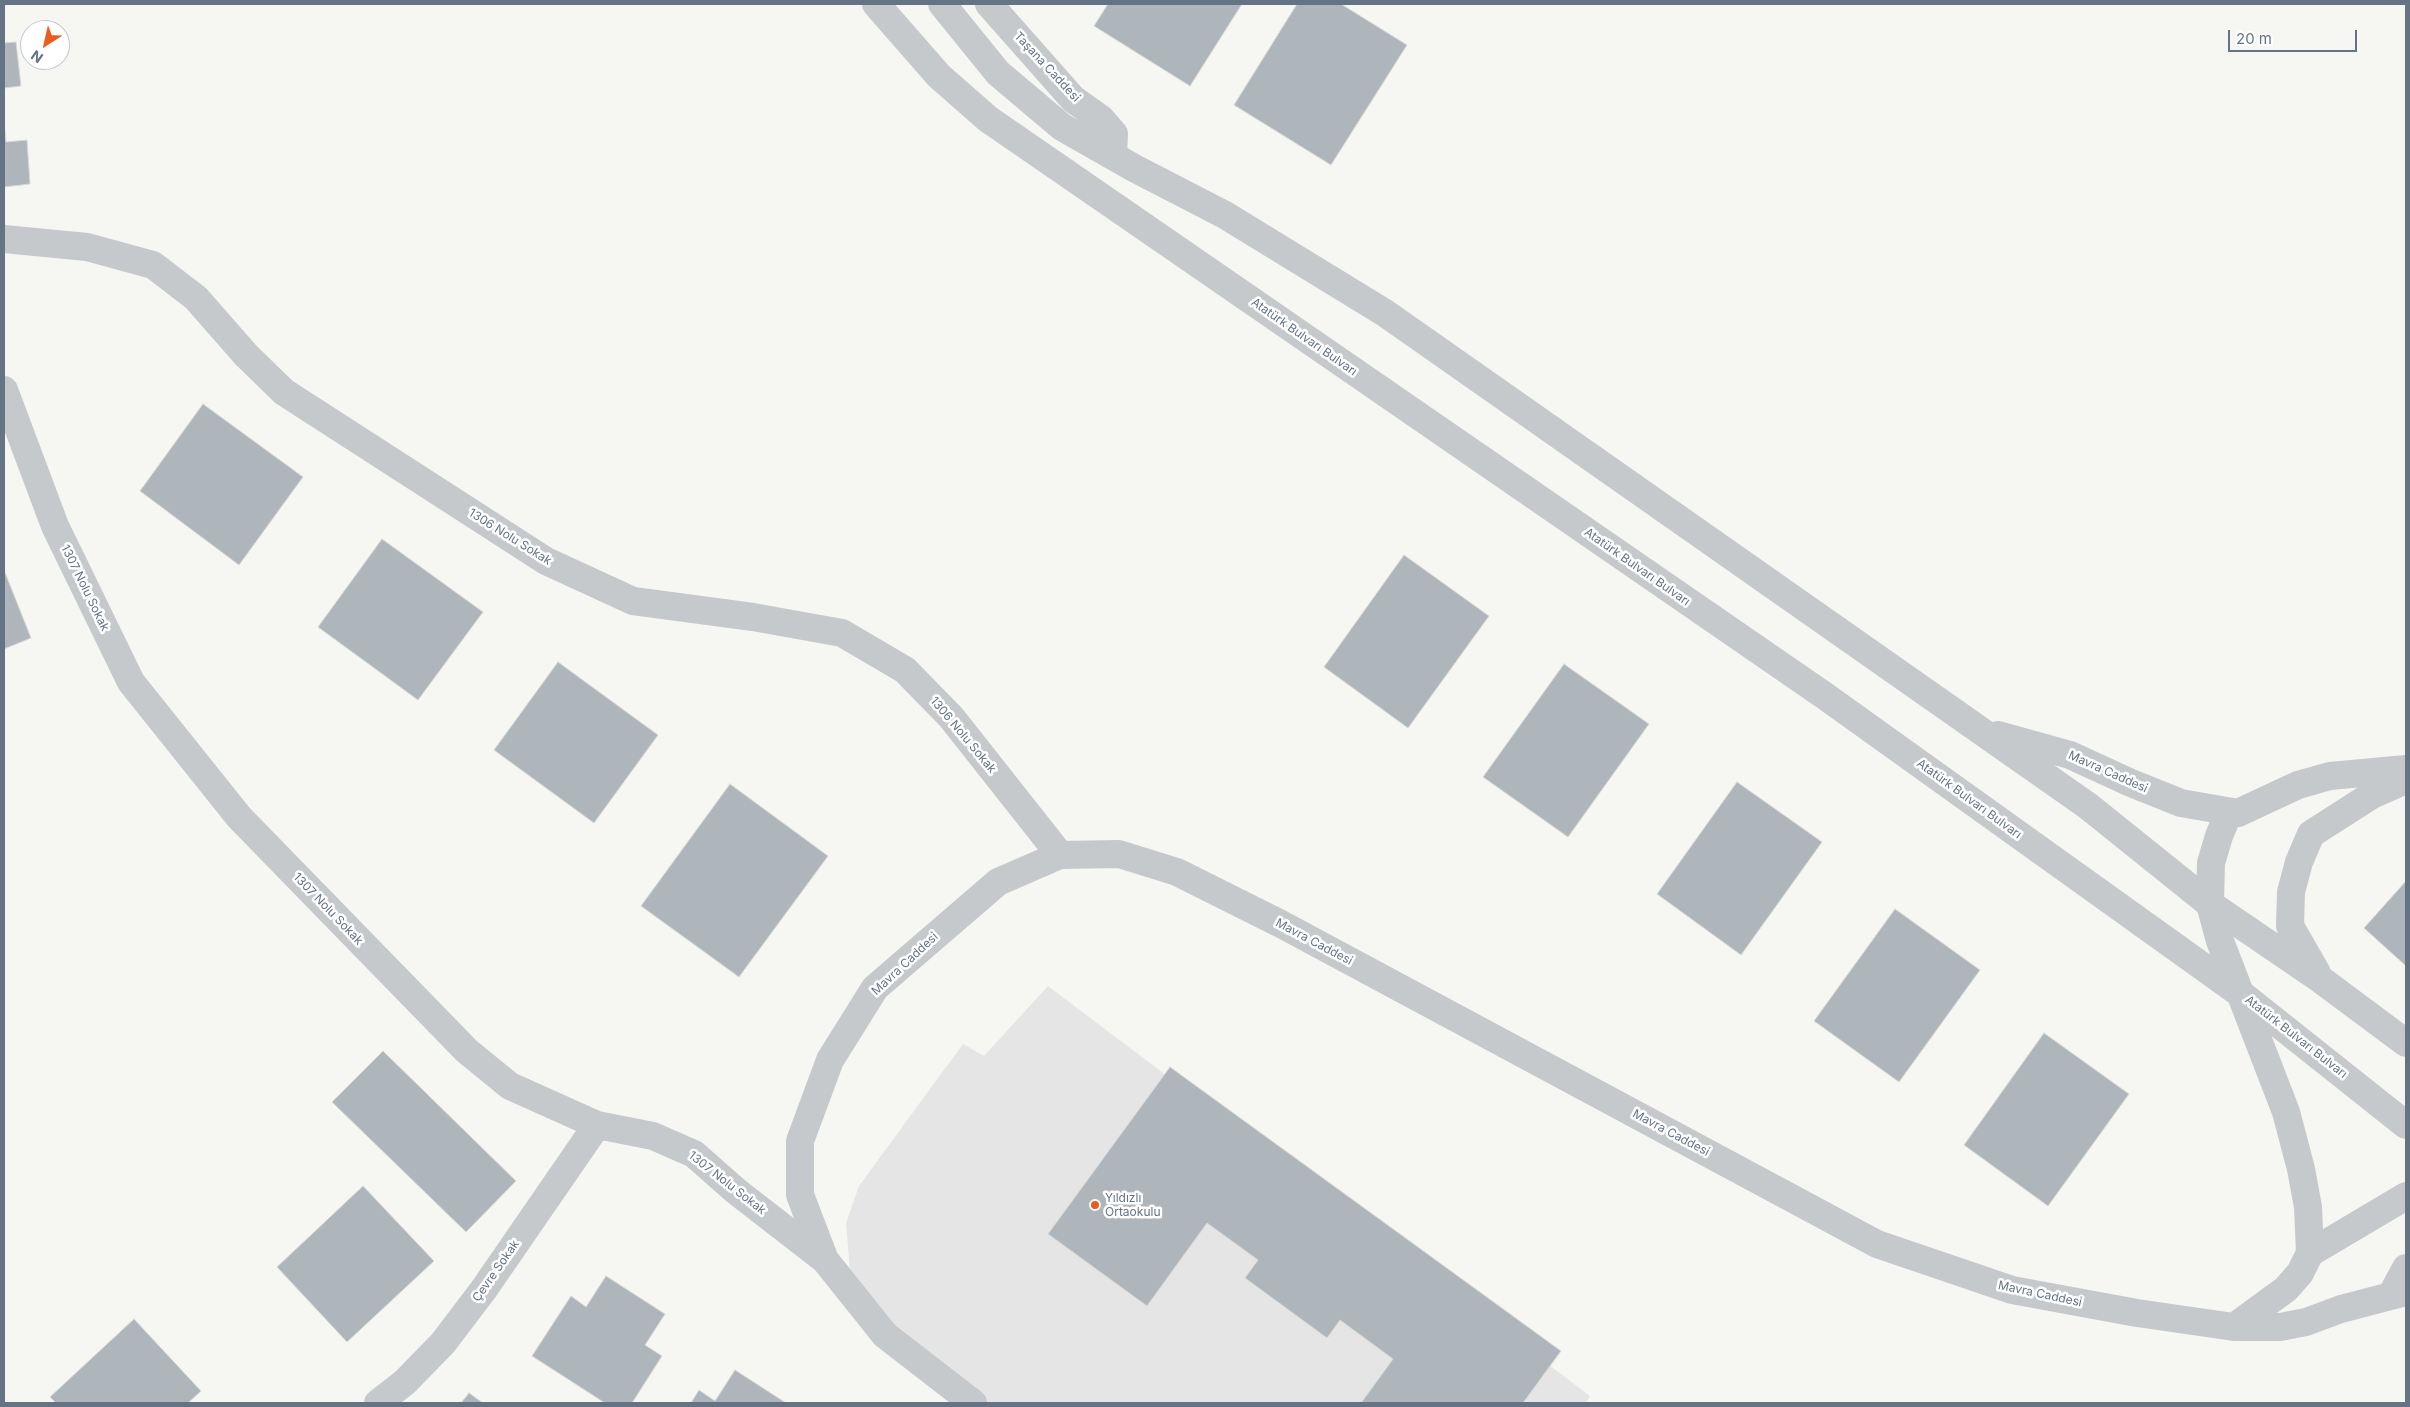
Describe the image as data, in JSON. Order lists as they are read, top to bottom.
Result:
{
  "streets": {
    "street": [
      "Taşana Caddesi",
      "Atatürk Bulvarı Bulvarı",
      "1306 Nolu Sokak",
      "1307 Nolu Sokak",
      "Mavra Caddesi",
      "Çevre Sokak"
    ]
  },
  "crossings": [
    ["1306 Nolu Sokak", "Mavra Caddesi"],
    ["1307 Nolu Sokak", "Mavra Caddesi"],
    ["1307 Nolu Sokak", "Çevre Sokak"]
  ],
  "places": ["Yıldızlı Ortaokulu"],
  "scale_bar": "20 m",
  "north": "bottom left"
}
